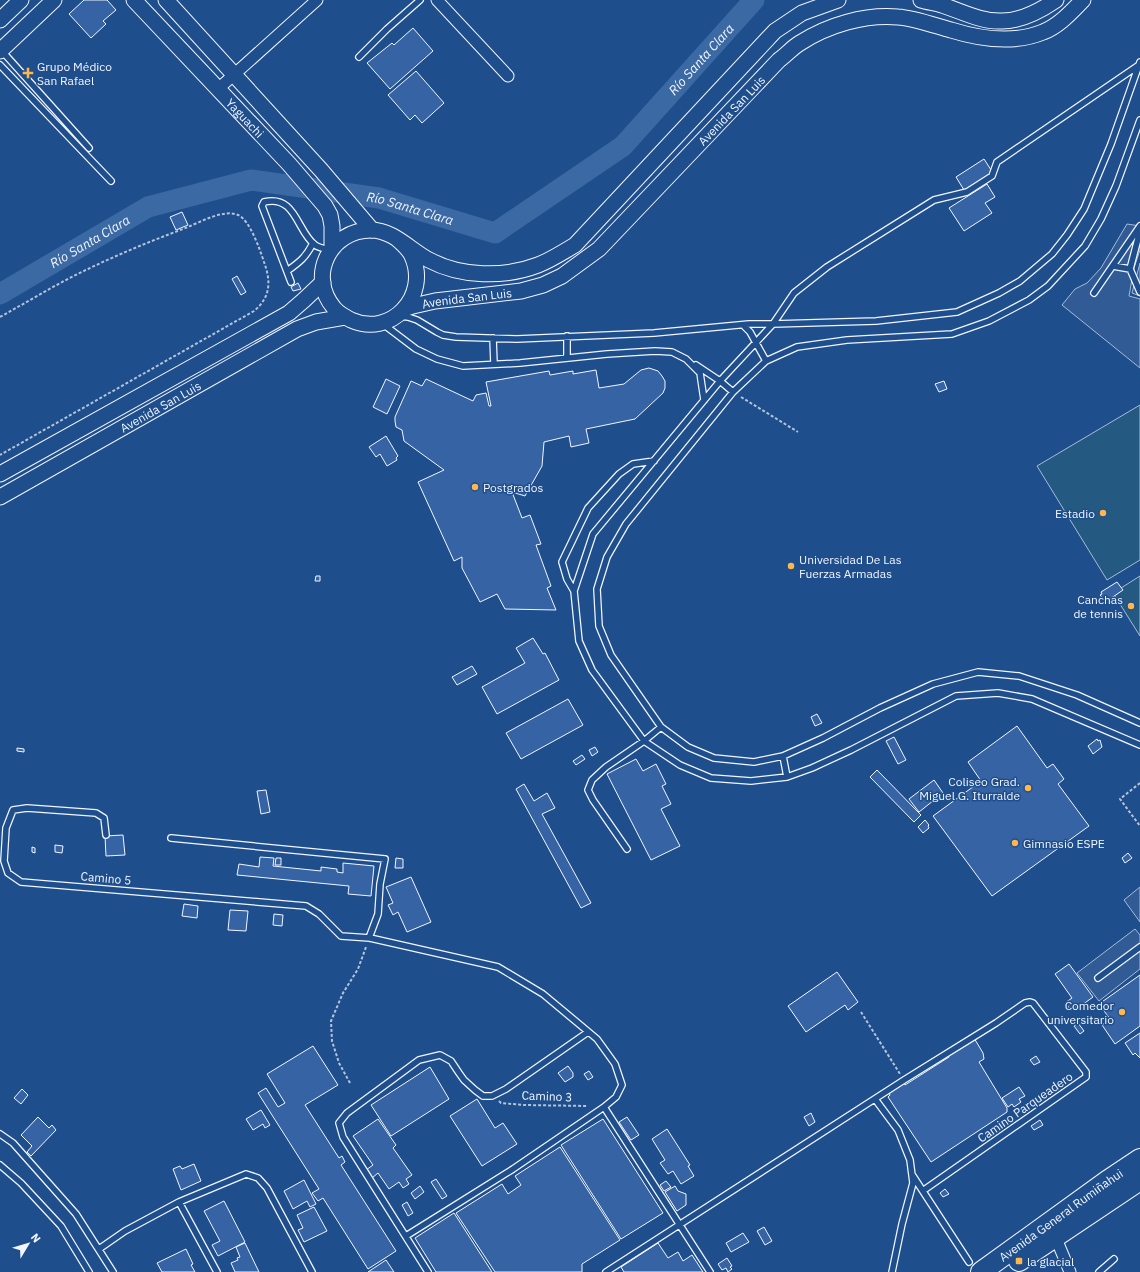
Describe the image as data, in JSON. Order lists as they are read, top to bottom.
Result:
{
  "streets": {
    "highway": ["Avenida General Rumiñahui"],
    "street": ["Avenida San Luis", "Yaguachi"],
    "lane": ["Camino 5", "Camino Parqueadero"],
    "path": ["Camino 3"]
  },
  "crossings": [
    ["Avenida San Luis", "Yaguachi"]
  ],
  "water": ["Río Santa Clara"],
  "places": {
    "health": ["Grupo Médico San Rafael"],
    "other": [
      "Postgrados",
      "Estadio",
      "Universidad De Las Fuerzas Armadas",
      "Canchas de tennis",
      "Coliseo Grad. Miguel G. Iturralde",
      "Gimnasio ESPE",
      "Comedor universitario"
    ],
    "transit": ["la glacial"]
  },
  "north": "top right"
}
